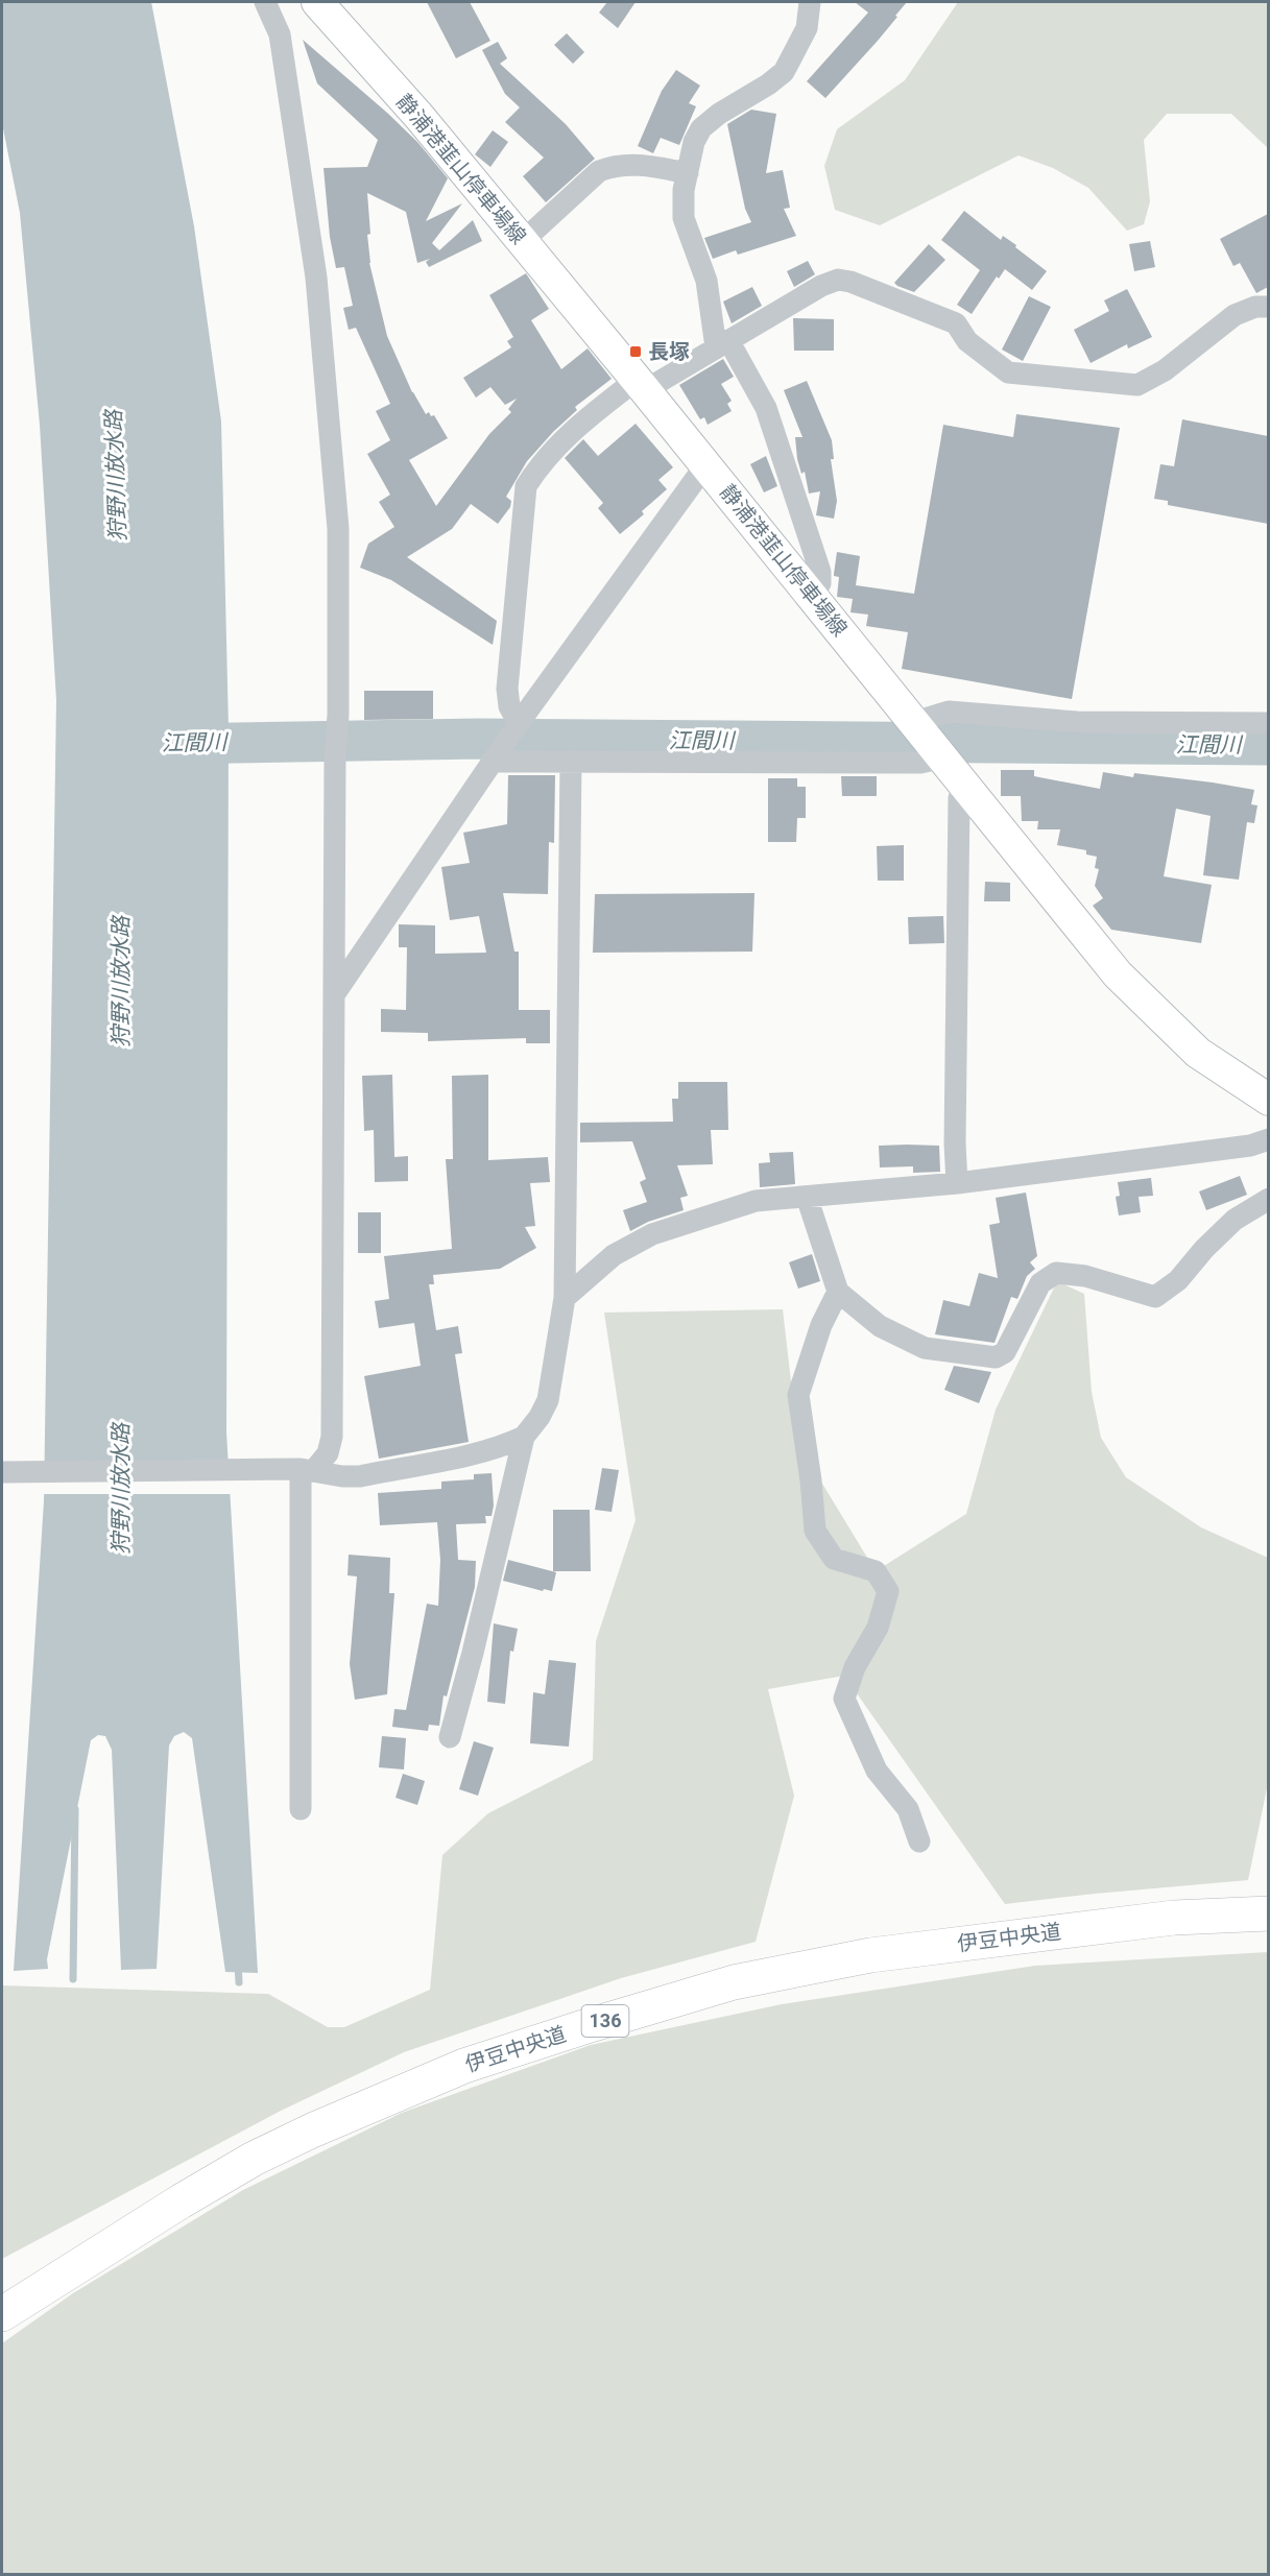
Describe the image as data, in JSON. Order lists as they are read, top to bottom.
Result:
{
  "streets": {
    "highway": ["伊豆中央道", "136"],
    "main road": ["静浦港韮山停車場線"]
  },
  "water": ["狩野川放水路", "江間川"],
  "places": {
    "transit": ["長塚"]
  }
}
